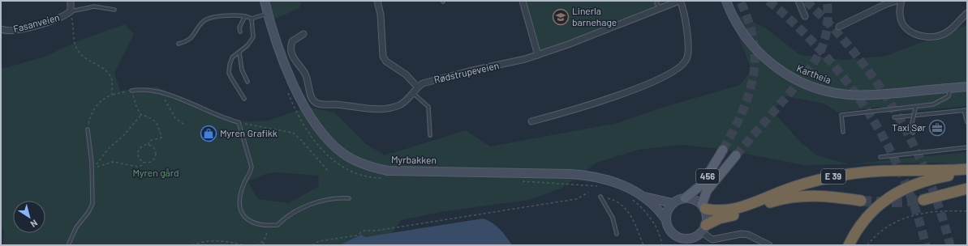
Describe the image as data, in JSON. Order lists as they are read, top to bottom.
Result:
{
  "streets": {
    "highway": ["E 39"],
    "main road": ["456"],
    "street": [
      "Fasanveien",
      "Rødstrupeveien",
      "Kartheia",
      "Myrbakken"
    ]
  },
  "crossings": [
    ["Myrbakken", "456"],
    ["Myrbakken", "E 39"],
    ["456", "E 39"]
  ],
  "parks": ["Myren gård"],
  "places": {
    "school or university": ["Linerla barnehage"],
    "office": ["Taxi Sør"],
    "shop": ["Myren Grafikk"]
  },
  "north": "bottom right"
}
